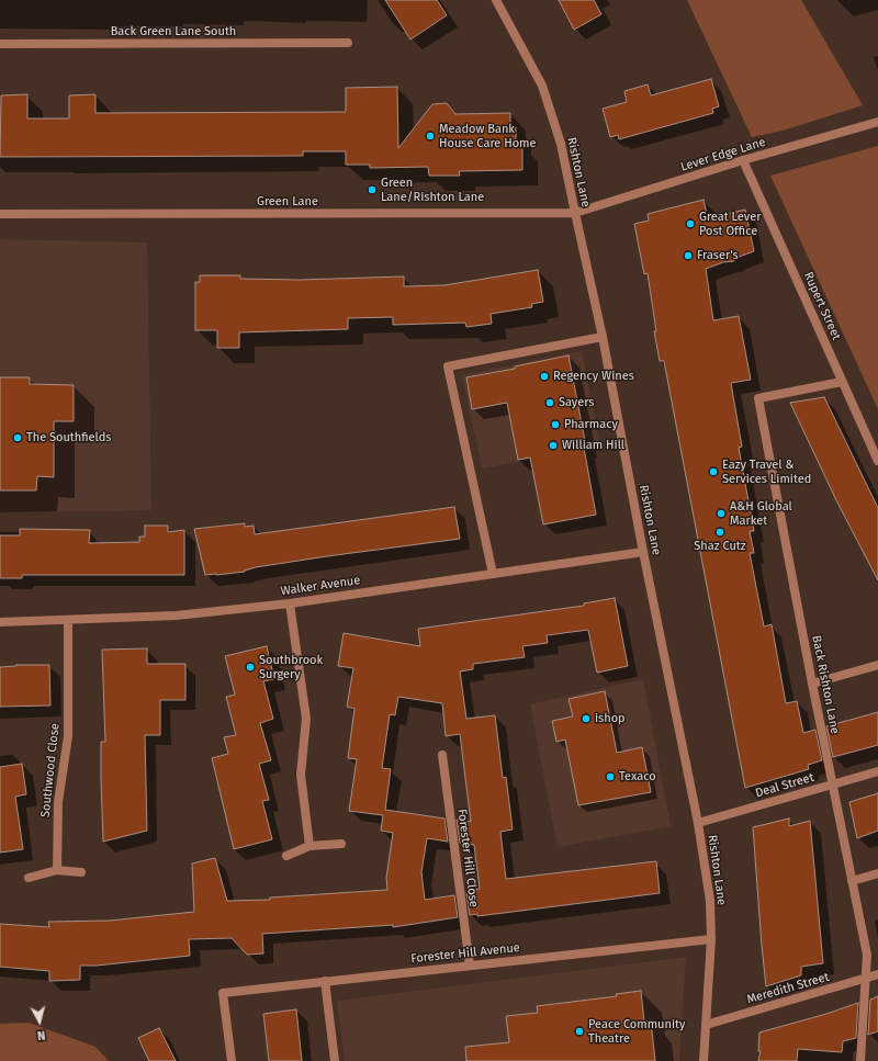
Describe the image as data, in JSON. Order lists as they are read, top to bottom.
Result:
{
  "streets": {
    "street": [
      "Back Green Lane South",
      "Lever Edge Lane",
      "Rishton Lane",
      "Green Lane",
      "Rupert Street",
      "Walker Avenue",
      "Back Rishton Lane",
      "Southwood Close",
      "Deal Street",
      "Forester Hill Close",
      "Forester Hill Avenue",
      "Meredith Street"
    ]
  },
  "crossings": [
    ["Lever Edge Lane", "Rishton Lane"],
    ["Lever Edge Lane", "Green Lane"],
    ["Lever Edge Lane", "Rupert Street"],
    ["Rishton Lane", "Green Lane"],
    ["Rishton Lane", "Walker Avenue"],
    ["Rishton Lane", "Deal Street"],
    ["Rishton Lane", "Forester Hill Avenue"],
    ["Rishton Lane", "Meredith Street"],
    ["Rupert Street", "Back Rishton Lane"],
    ["Walker Avenue", "Southwood Close"],
    ["Back Rishton Lane", "Deal Street"],
    ["Back Rishton Lane", "Meredith Street"],
    ["Forester Hill Close", "Forester Hill Avenue"]
  ],
  "places": [
    "Meadow Bank House Care Home",
    "Green Lane/Rishton Lane",
    "Great Lever Post Office",
    "Fraser's",
    "Regency Wines",
    "Sayers",
    "Pharmacy",
    "The Southfields",
    "William Hill",
    "Eazy Travel & Services Limited",
    "A&H Global Market",
    "Shaz Cutz",
    "Southbrook Surgery",
    "ishop",
    "Texaco",
    "Peace Community Theatre"
  ],
  "north": "bottom"
}
